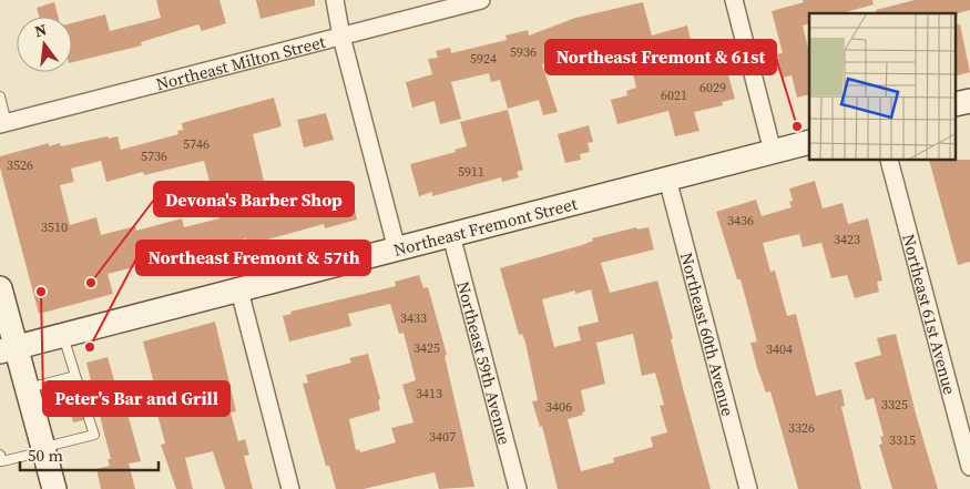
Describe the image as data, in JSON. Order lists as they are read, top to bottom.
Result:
{
  "streets": {
    "main road": ["Northeast Fremont Street"],
    "street": [
      "Northeast Milton Street",
      "Northeast 61st Avenue",
      "Northeast 60th Avenue",
      "Northeast 59th Avenue"
    ]
  },
  "crossings": [
    ["Northeast Fremont Street", "Northeast 60th Avenue"],
    ["Northeast Fremont Street", "Northeast 59th Avenue"]
  ],
  "places": [
    "Northeast Fremont & 61st",
    "Devona's Barber Shop",
    "Peter's Bar and Grill",
    "Northeast Fremont & 57th"
  ],
  "house_numbers": [
    "5936",
    "5924",
    "6029",
    "6021",
    "5746",
    "5736",
    "3526",
    "5911",
    "3436",
    "3510",
    "3423",
    "3433",
    "3425",
    "3404",
    "3413",
    "3325",
    "3406",
    "3326",
    "3407",
    "3315"
  ],
  "scale_bar": "50 m",
  "north": "top"
}
